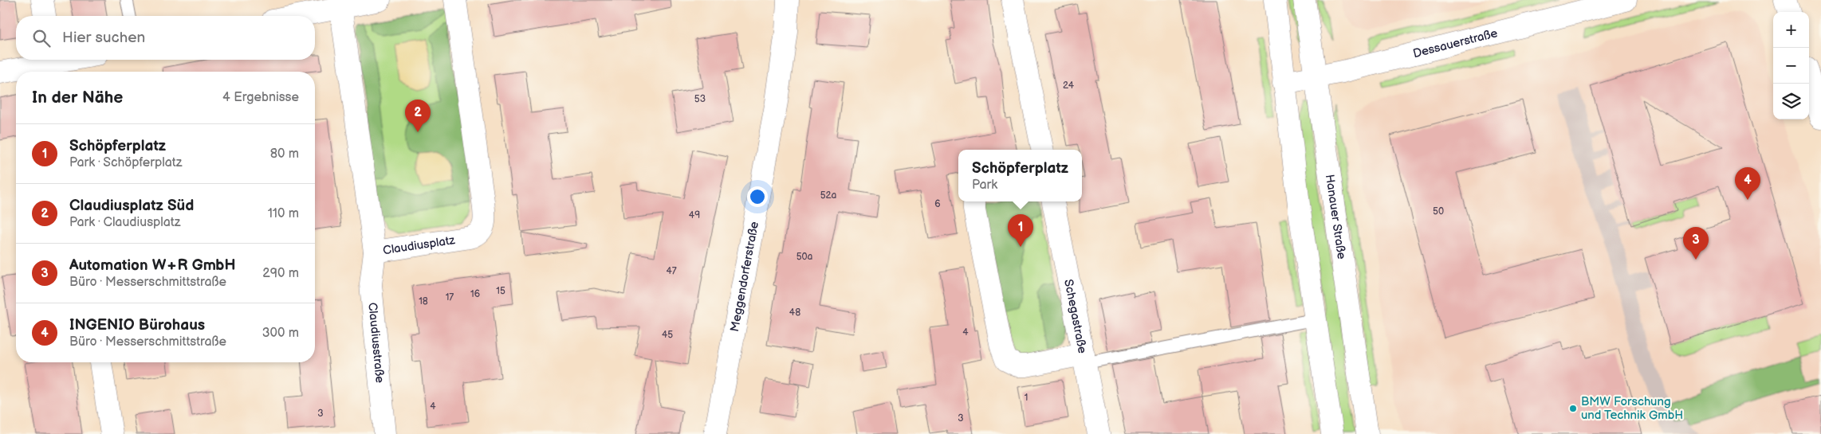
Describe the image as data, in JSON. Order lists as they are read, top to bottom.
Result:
{
  "streets": {
    "street": [
      "Dessauerstraße",
      "Hanauer Straße",
      "Claudiusplatz",
      "Meggendorferstraße",
      "Schegastraße",
      "Claudiusstraße"
    ]
  },
  "crossings": [
    ["Dessauerstraße", "Hanauer Straße"],
    ["Claudiusplatz", "Claudiusstraße"]
  ],
  "places": ["BMW Forschung und Technik GmbH"],
  "house_numbers": [
    "24",
    "53",
    "52a",
    "6",
    "50",
    "49",
    "50a",
    "47",
    "15",
    "16",
    "17",
    "18",
    "48",
    "4",
    "45",
    "1",
    "4",
    "3",
    "3"
  ],
  "page": {
    "map_buttons": ["+", "−"],
    "search": "Hier suchen",
    "heading": ["In der Nähe", "4 Ergebnisse"],
    "pins": [
      "2",
      "4",
      "1",
      "3"
    ],
    "list": [
      {
        "mark": "1",
        "name": "Schöpferplatz",
        "note": "Park · Schöpferplatz",
        "value": "80 m"
      },
      {
        "mark": "2",
        "name": "Claudiusplatz Süd",
        "note": "Park · Claudiusplatz",
        "value": "110 m"
      },
      {
        "mark": "3",
        "name": "Automation W+R GmbH",
        "note": "Büro · Messerschmittstraße",
        "value": "290 m"
      },
      {
        "mark": "4",
        "name": "INGENIO Bürohaus",
        "note": "Büro · Messerschmittstraße",
        "value": "300 m"
      }
    ],
    "popup": ["Schöpferplatz", "Park"]
  }
}
